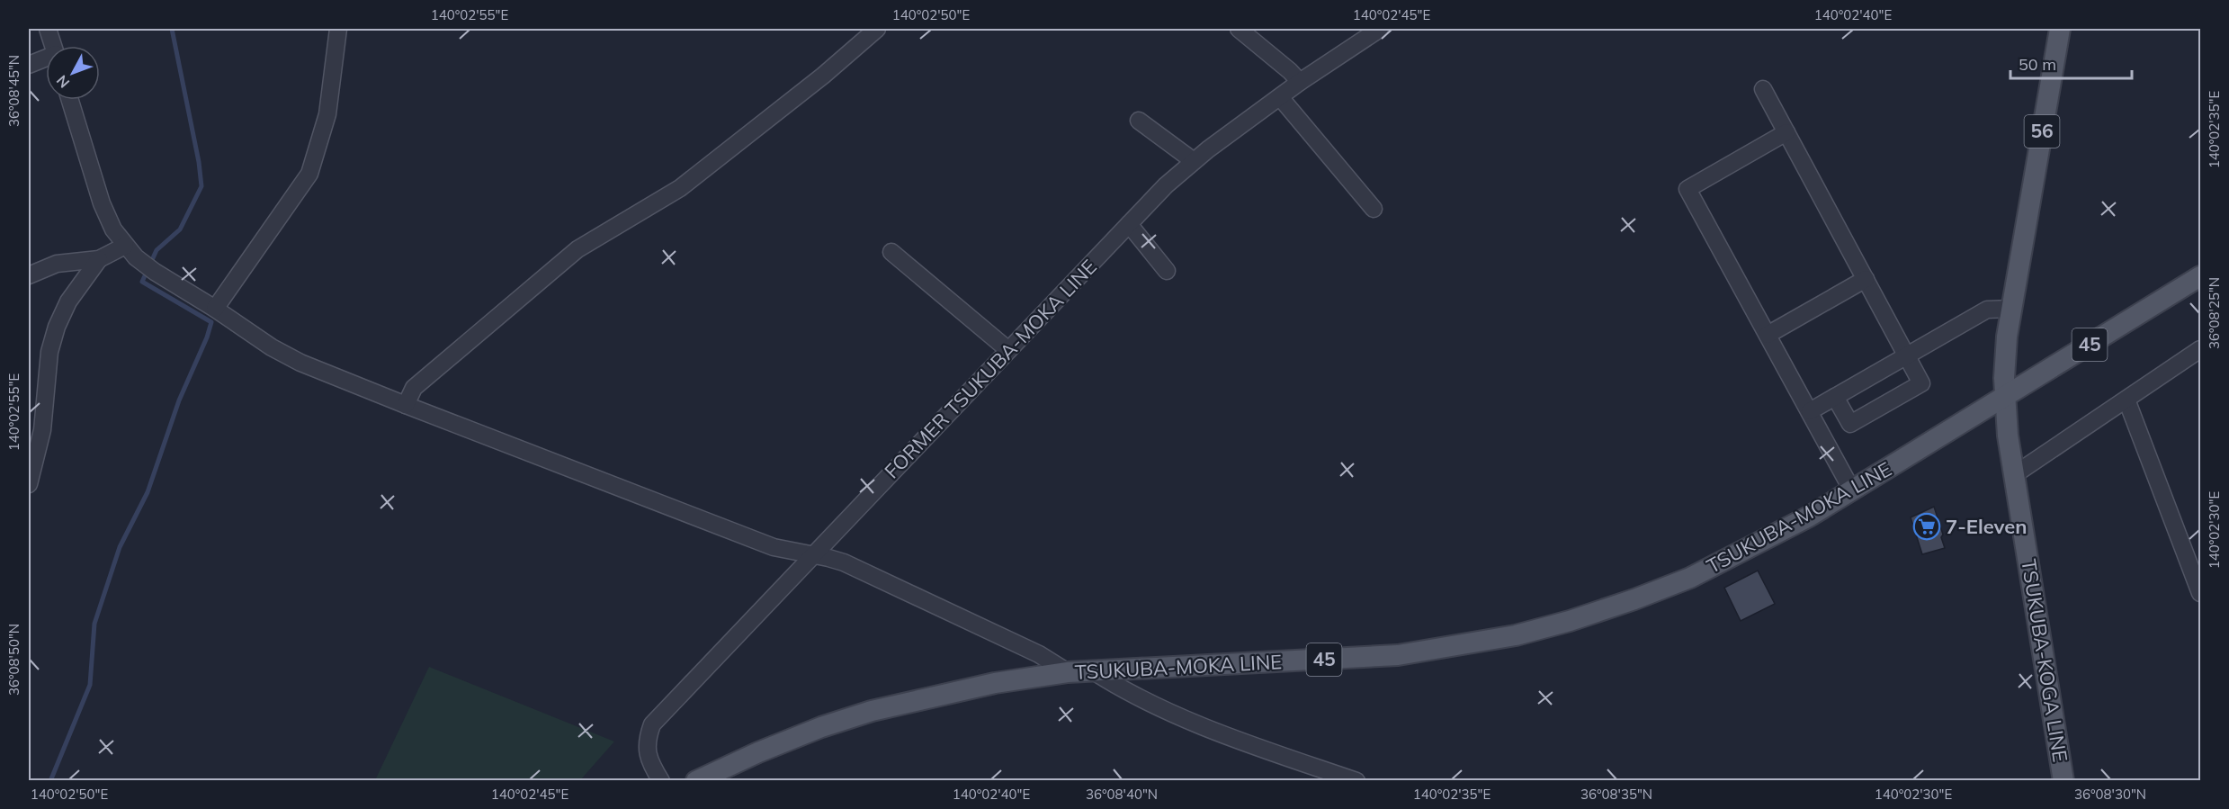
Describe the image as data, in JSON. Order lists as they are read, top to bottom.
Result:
{
  "streets": {
    "main road": [
      "56",
      "45",
      "TSUKUBA-MOKA LINE",
      "TSUKUBA-KOGA LINE"
    ],
    "street": ["FORMER TSUKUBA-MOKA LINE"]
  },
  "crossings": [
    ["TSUKUBA-MOKA LINE", "TSUKUBA-KOGA LINE"]
  ],
  "places": {
    "supermarket": ["7-Eleven"]
  },
  "scale_bar": "50 m",
  "north": "bottom left",
  "coordinates": [
    "140°02'55\"E",
    "140°02'50\"E",
    "140°02'45\"E",
    "140°02'40\"E",
    "36°08'45\"N",
    "140°02'35\"E",
    "36°08'25\"N",
    "140°02'30\"E",
    "36°08'50\"N",
    "36°08'40\"N",
    "36°08'35\"N",
    "36°08'30\"N"
  ]
}
